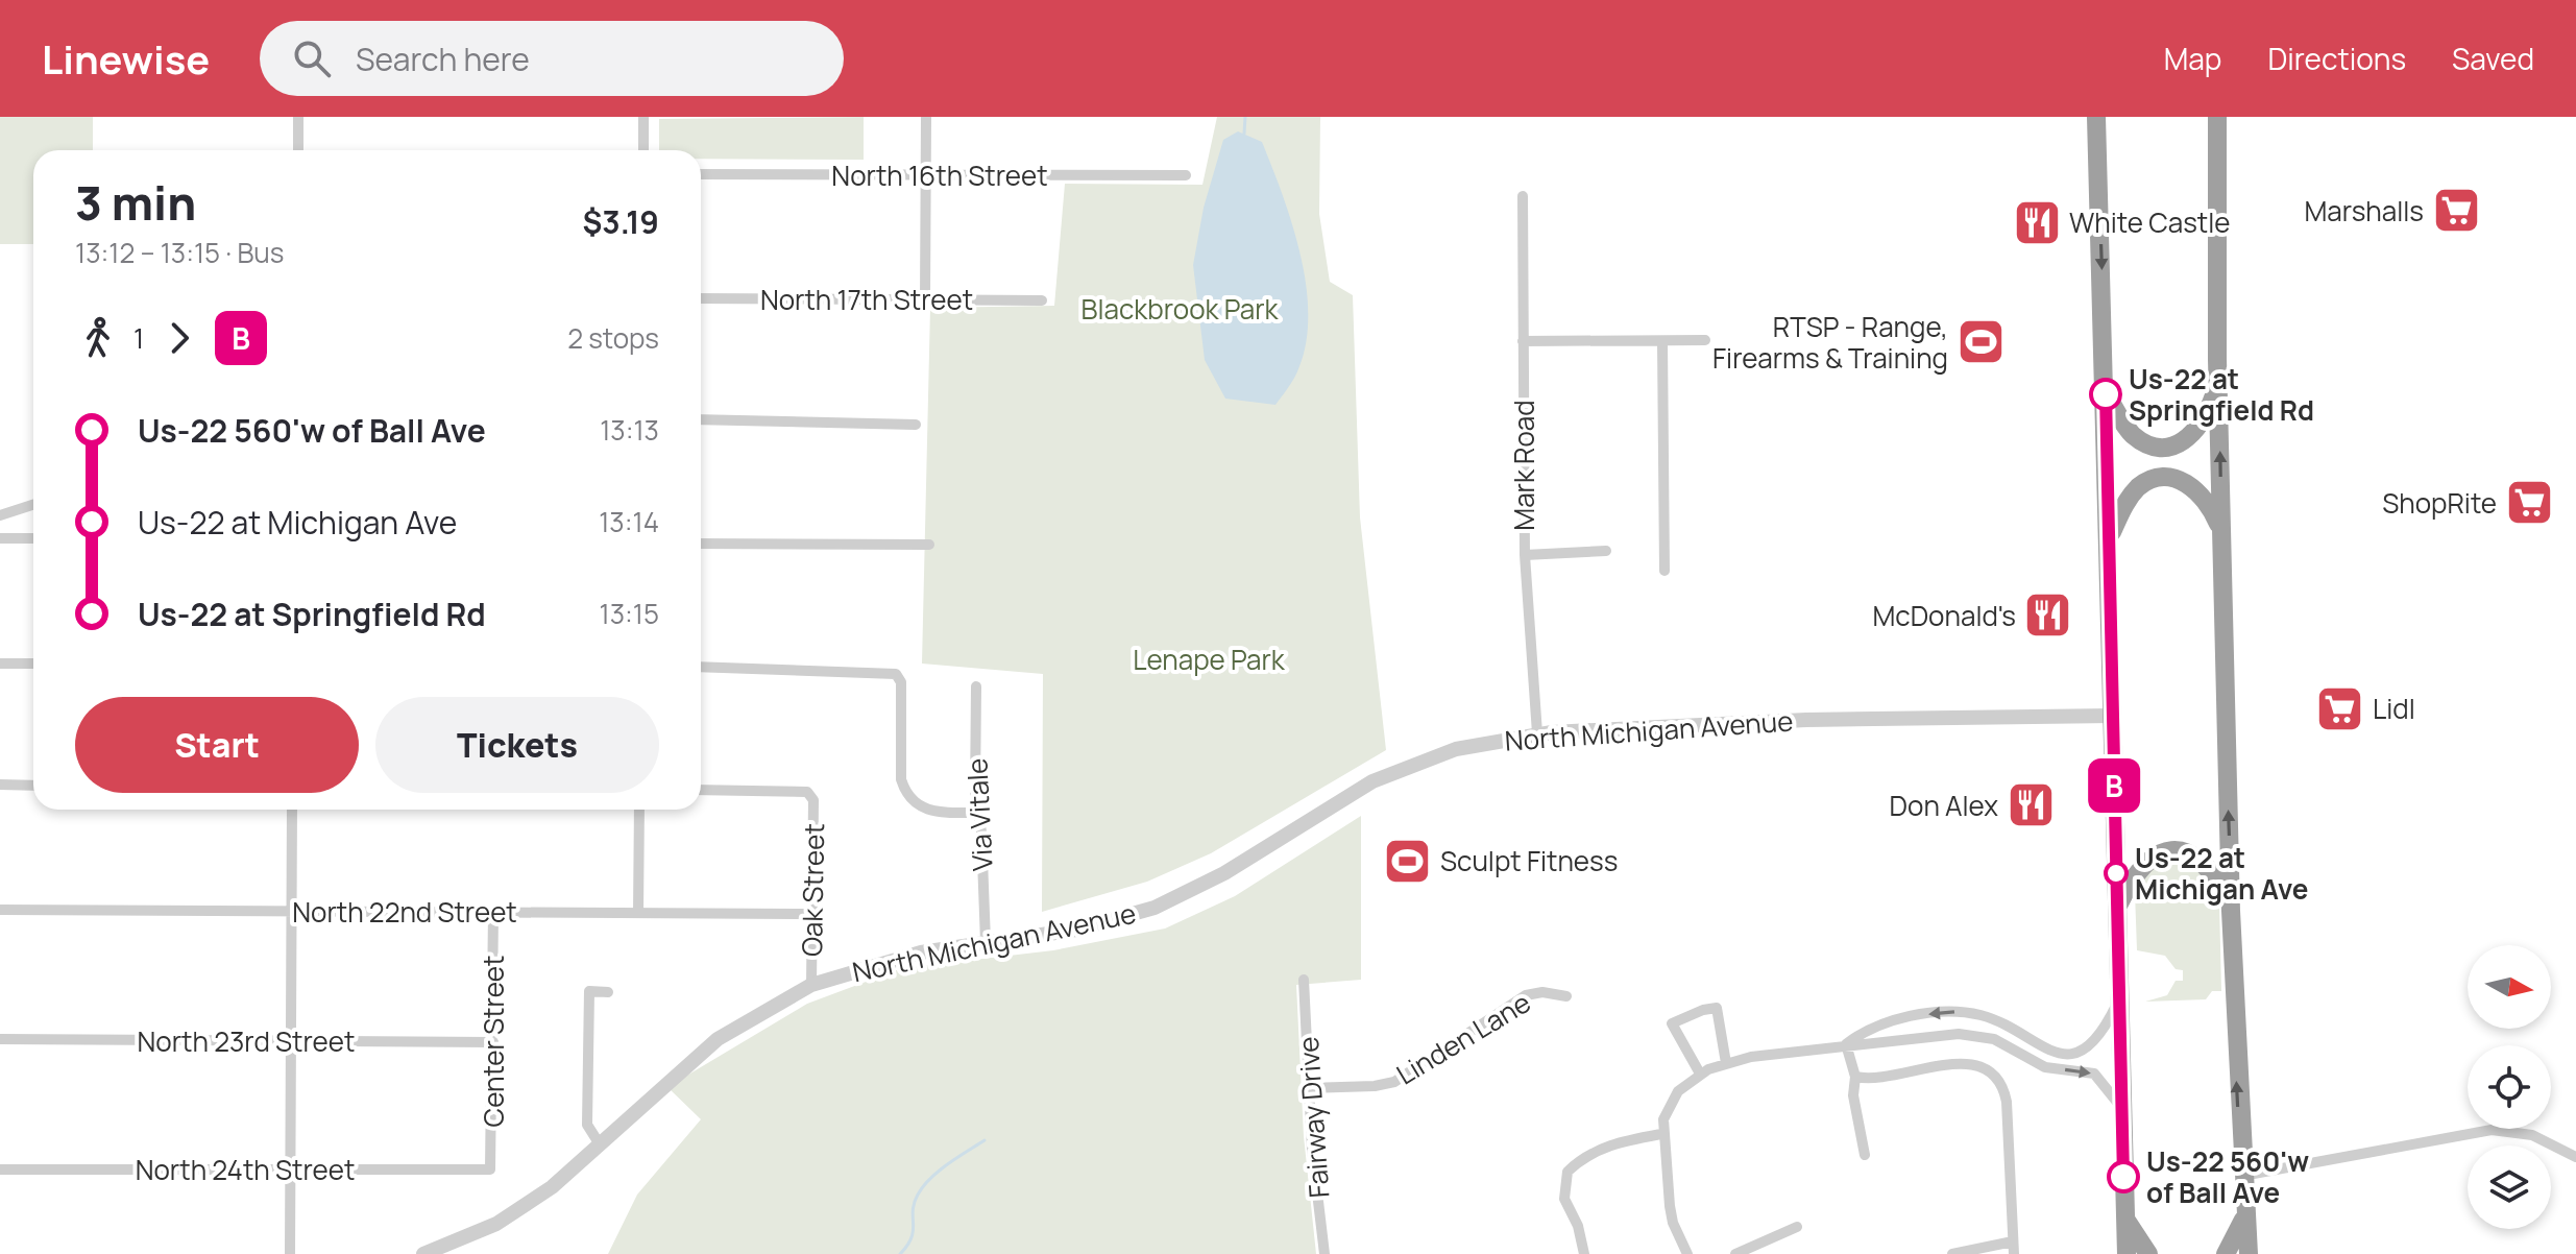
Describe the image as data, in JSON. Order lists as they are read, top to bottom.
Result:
{
  "streets": {
    "street": [
      "North 16th Street",
      "North 17th Street",
      "Mark Road",
      "North Michigan Avenue",
      "Via Vitale",
      "Oak Street",
      "North 22nd Street",
      "Linden Lane",
      "North 23rd Street",
      "Center Street",
      "Fairway Drive",
      "North 24th Street"
    ]
  },
  "crossings": [
    ["Mark Road", "North Michigan Avenue"],
    ["North Michigan Avenue", "Via Vitale"],
    ["North Michigan Avenue", "Oak Street"],
    ["Oak Street", "North 22nd Street"],
    ["North 22nd Street", "Center Street"],
    ["Linden Lane", "Fairway Drive"],
    ["North 23rd Street", "Center Street"],
    ["Center Street", "North 24th Street"]
  ],
  "parks": ["Blackbrook Park", "Lenape Park"],
  "places": {
    "supermarket": ["Marshalls", "ShopRite", "Lidl"],
    "restaurant": ["White Castle", "McDonald's", "Don Alex"],
    "sports": ["RTSP - Range, Firearms & Training", "Sculpt Fitness"],
    "other": ["Us-22 at Springfield Rd", "Us-22 at Michigan Ave", "Us-22 560'w of Ball Ave"]
  },
  "lines": ["bus line B"],
  "north": "right",
  "page": {
    "header": "Linewise",
    "search": "Search here",
    "nav": ["Map", "Directions", "Saved"],
    "on_map": "B",
    "heading": ["3 min", "13:12 – 13:15 · Bus", "$3.19"],
    "legs": ["1", "B", "2 stops"],
    "list": [
      {
        "name": "Us-22 560'w of Ball Ave",
        "value": "13:13"
      },
      {
        "name": "Us-22 at Michigan Ave",
        "value": "13:14"
      },
      {
        "name": "Us-22 at Springfield Rd",
        "value": "13:15"
      }
    ],
    "buttons": ["Start", "Tickets"]
  }
}
